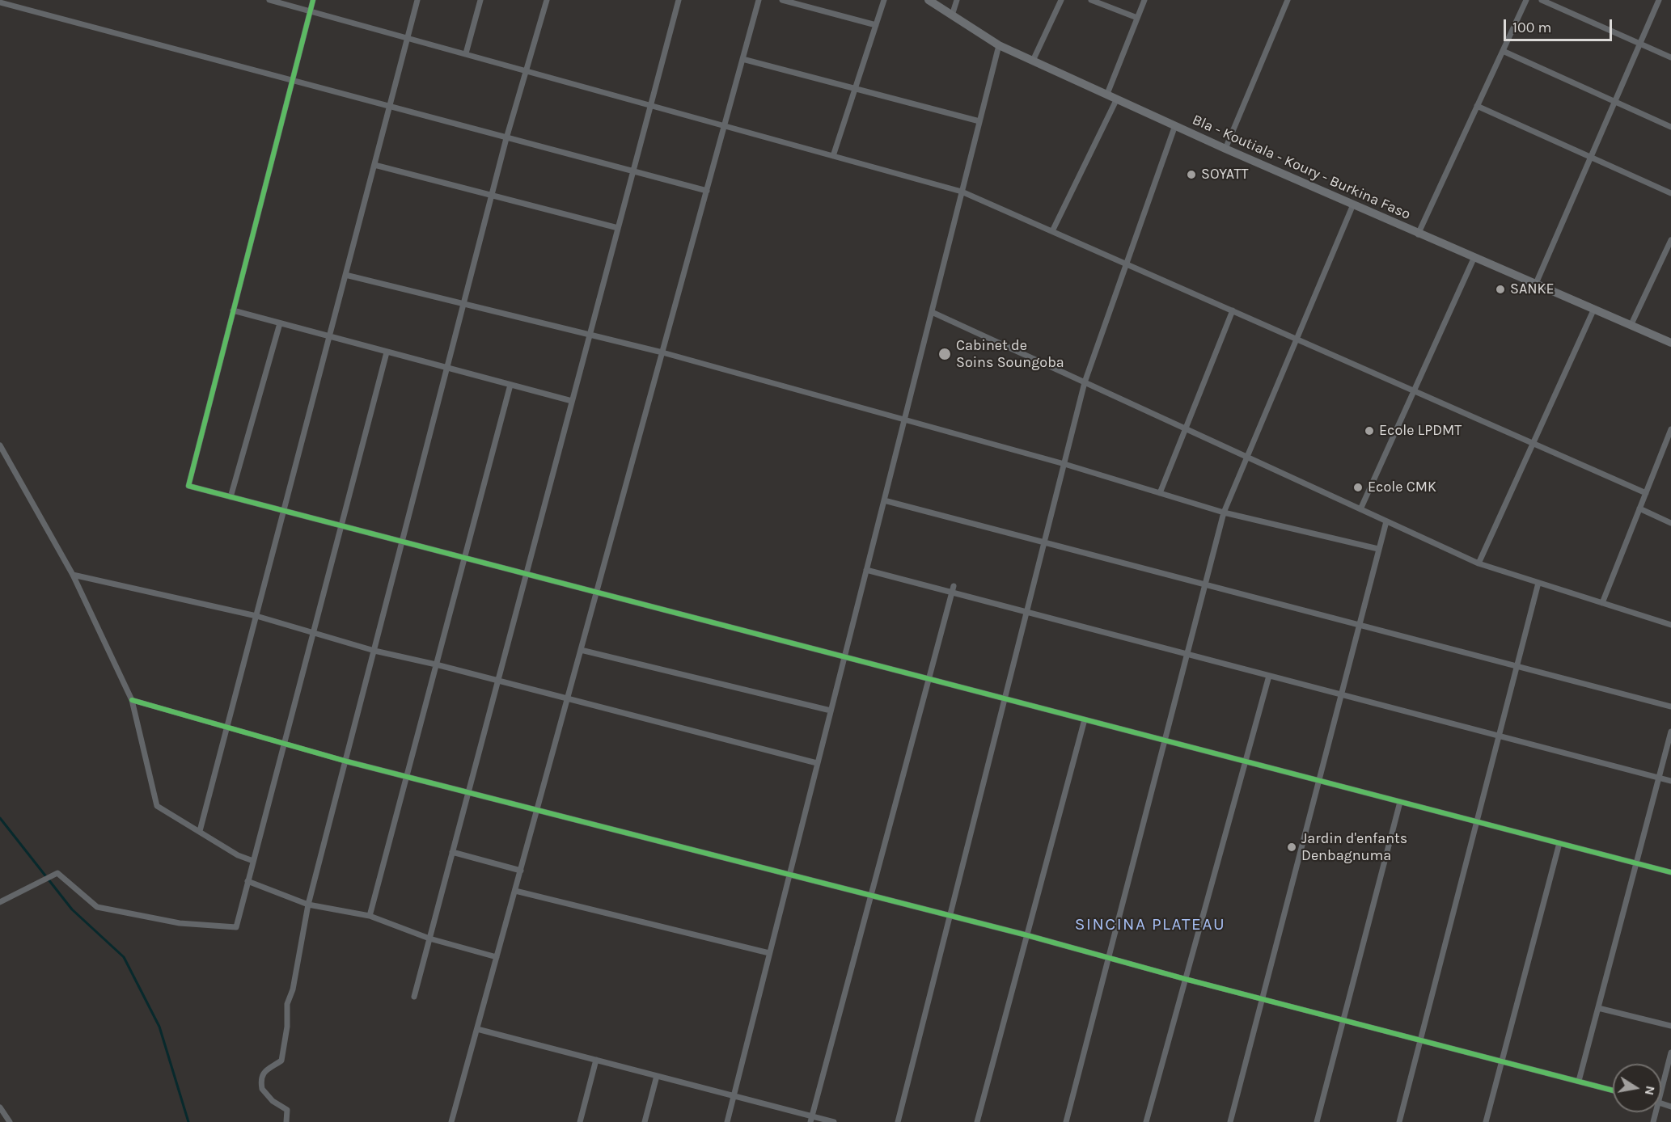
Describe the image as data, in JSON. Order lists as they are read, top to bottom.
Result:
{
  "streets": {
    "main road": ["Bla - Koutiala - Koury - Burkina Faso"]
  },
  "districts": ["SINCINA PLATEAU"],
  "places": [
    "SOYATT",
    "SANKE",
    "Cabinet de Soins Soungoba",
    "Ecole LPDMT",
    "Ecole CMK",
    "Jardin d'enfants Denbagnuma"
  ],
  "scale_bar": "100 m",
  "north": "right"
}
